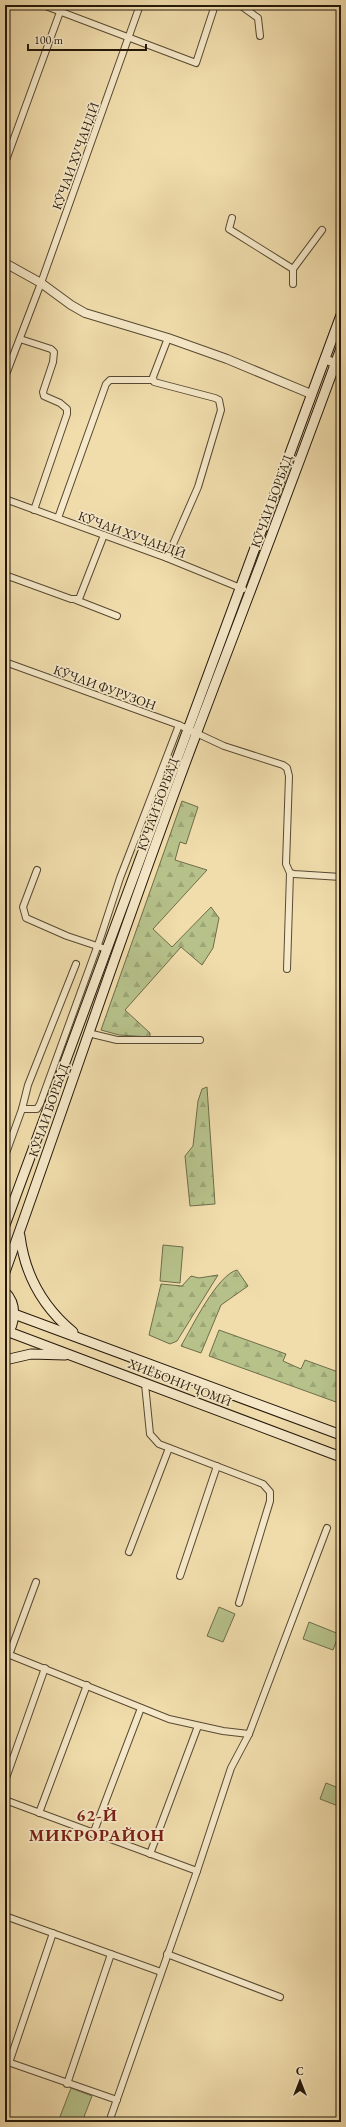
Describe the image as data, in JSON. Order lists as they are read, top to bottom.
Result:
{
  "streets": {
    "main road": ["КӮЧАИ БОРБАД", "ХИЁБОНИ ҶОМӢ"],
    "street": ["КӮЧАИ ХУҶАНДӢ", "КӮЧАИ ФУРУЗОН"]
  },
  "crossings": [
    ["КӮЧАИ ХУҶАНДӢ", "КӮЧАИ БОРБАД"],
    ["КӮЧАИ БОРБАД", "КӮЧАИ ФУРУЗОН"]
  ],
  "districts": ["62-Й МИКРОРАЙОН"],
  "scale_bar": "100 m",
  "north": "top"
}
